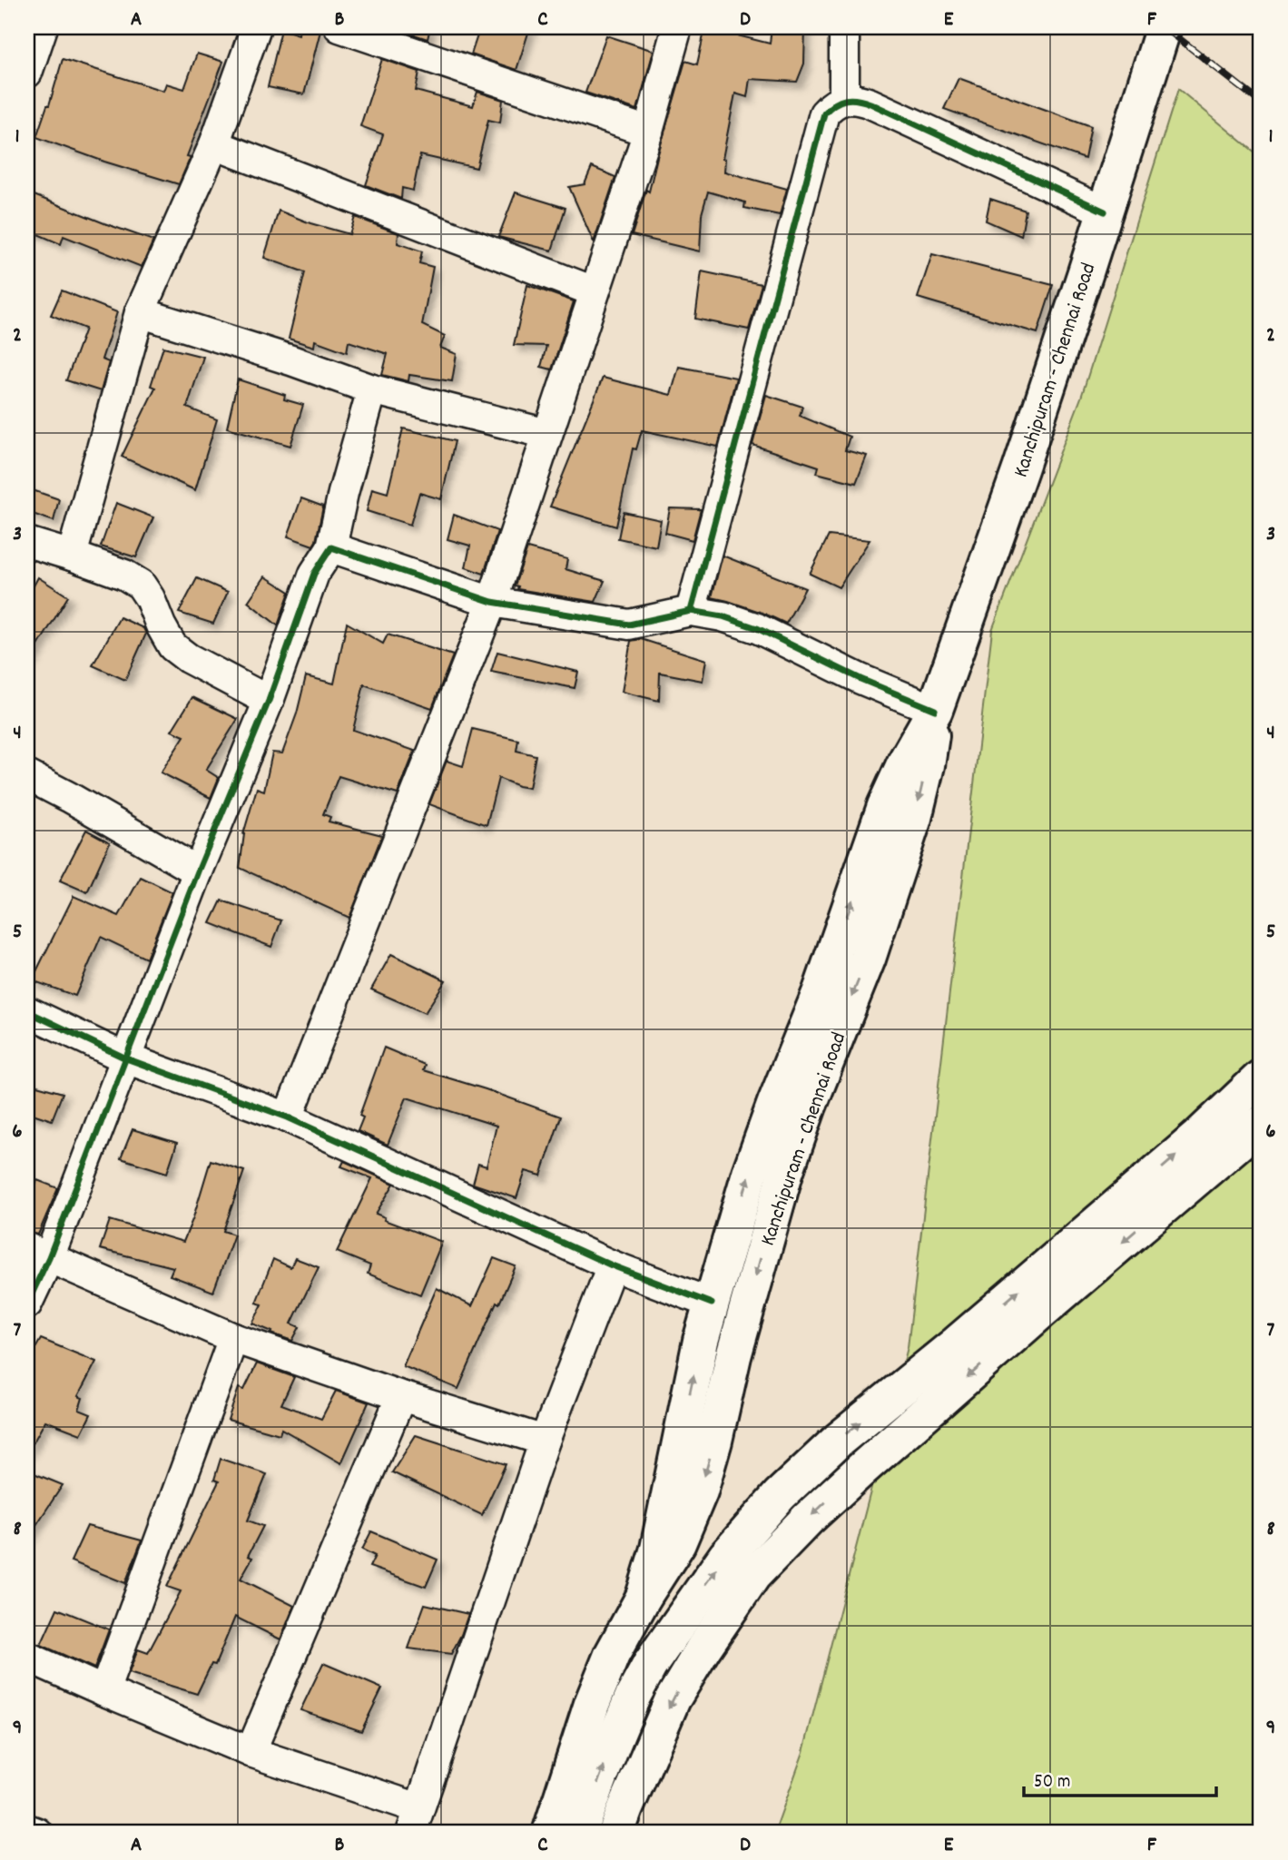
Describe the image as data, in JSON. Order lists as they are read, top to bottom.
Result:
{
  "streets": {
    "main road": ["Kanchipuram - Chennai Road"]
  },
  "scale_bar": "50 m",
  "grid": {
    "columns": [
      "A",
      "B",
      "C",
      "D",
      "E",
      "F"
    ],
    "rows": [
      "1",
      "2",
      "3",
      "4",
      "5",
      "6",
      "7",
      "8",
      "9"
    ]
  }
}
